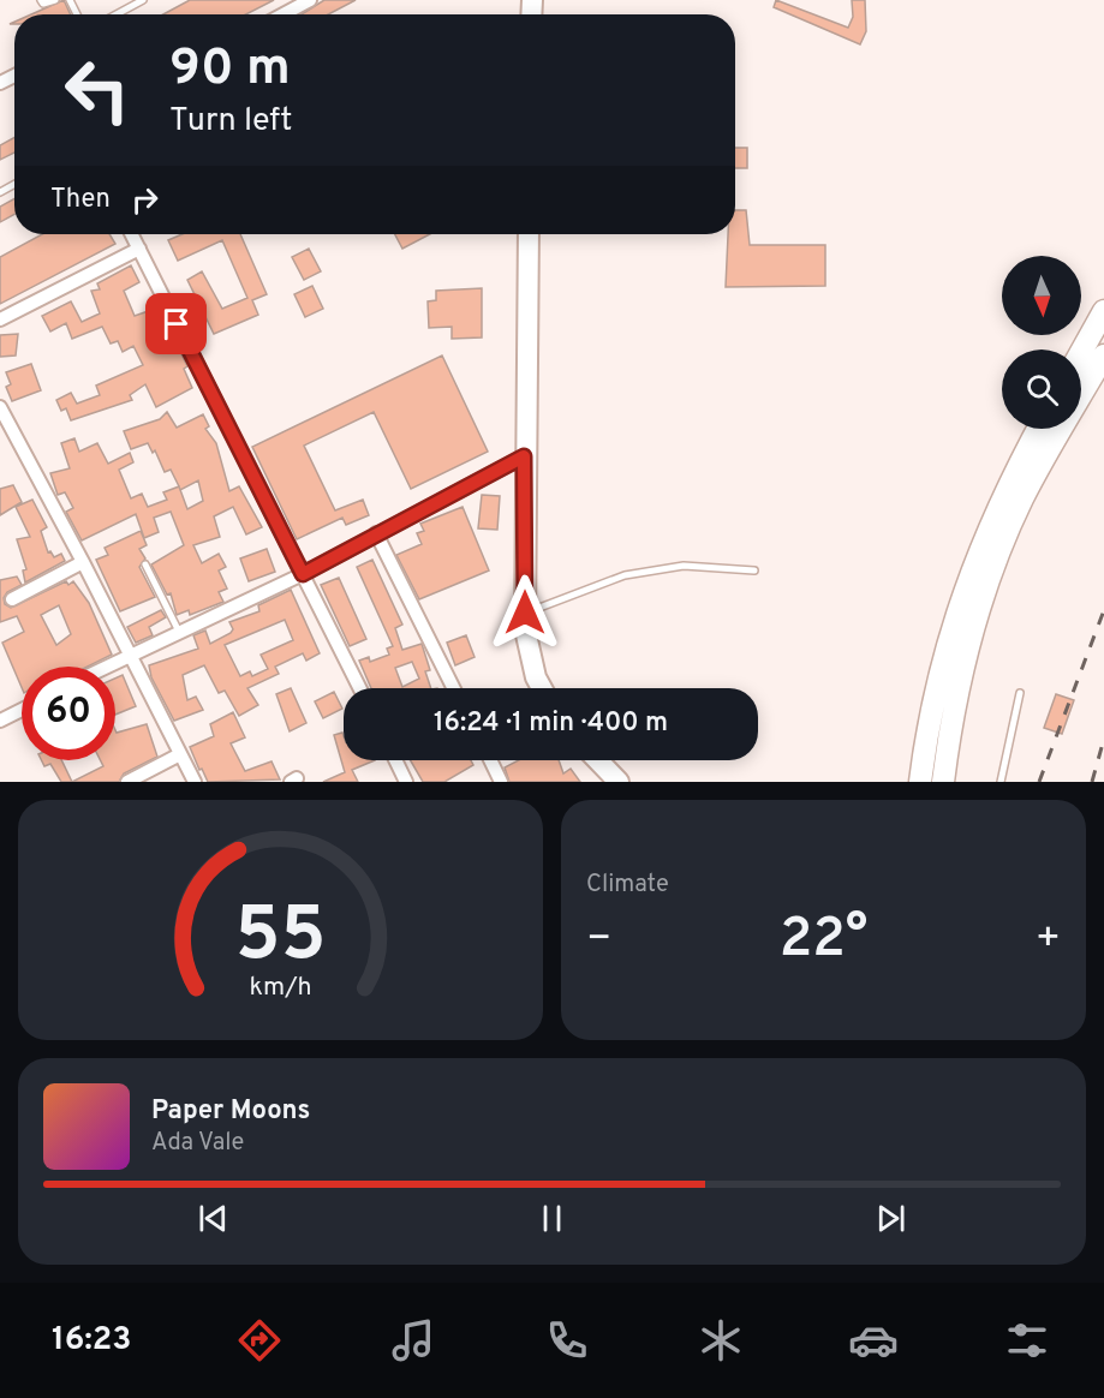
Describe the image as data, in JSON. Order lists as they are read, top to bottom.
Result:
{
  "north": "bottom",
  "page": {
    "turn": ["90 m", "Turn left"],
    "then": "Then",
    "limit": "60",
    "trip": "16:24 · 1 min · 400 m",
    "tile": "Climate",
    "heat": ["−", "22°", "+"],
    "song": ["Paper Moons", "Ada Vale"],
    "tabs": "16:23",
    "gauge": ["55", "km/h"]
  }
}
